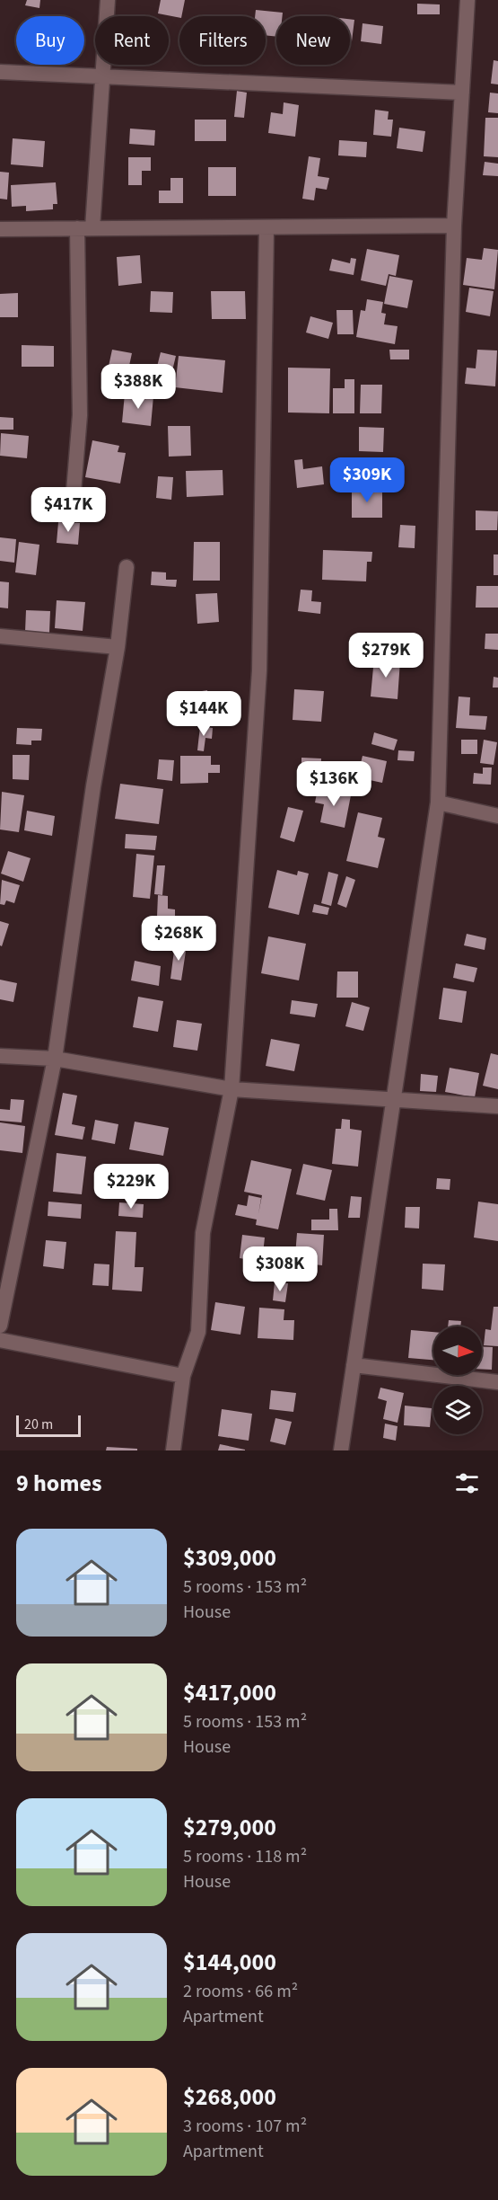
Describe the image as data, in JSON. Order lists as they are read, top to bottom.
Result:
{
  "scale_bar": "20 m",
  "north": "right",
  "page": {
    "chip": [
      "Buy",
      "Rent",
      "Filters",
      "New"
    ],
    "price": [
      "$388K",
      "$309K",
      "$417K",
      "$279K",
      "$144K",
      "$136K",
      "$268K",
      "$229K",
      "$308K"
    ],
    "scale": "20 m",
    "heading": "9 homes",
    "list": [
      {
        "name": "$309,000",
        "note": "5 rooms · 153 m² · House"
      },
      {
        "name": "$417,000",
        "note": "5 rooms · 153 m² · House"
      },
      {
        "name": "$279,000",
        "note": "5 rooms · 118 m² · House"
      },
      {
        "name": "$144,000",
        "note": "2 rooms · 66 m² · Apartment"
      },
      {
        "name": "$268,000",
        "note": "3 rooms · 107 m² · Apartment"
      }
    ]
  }
}
